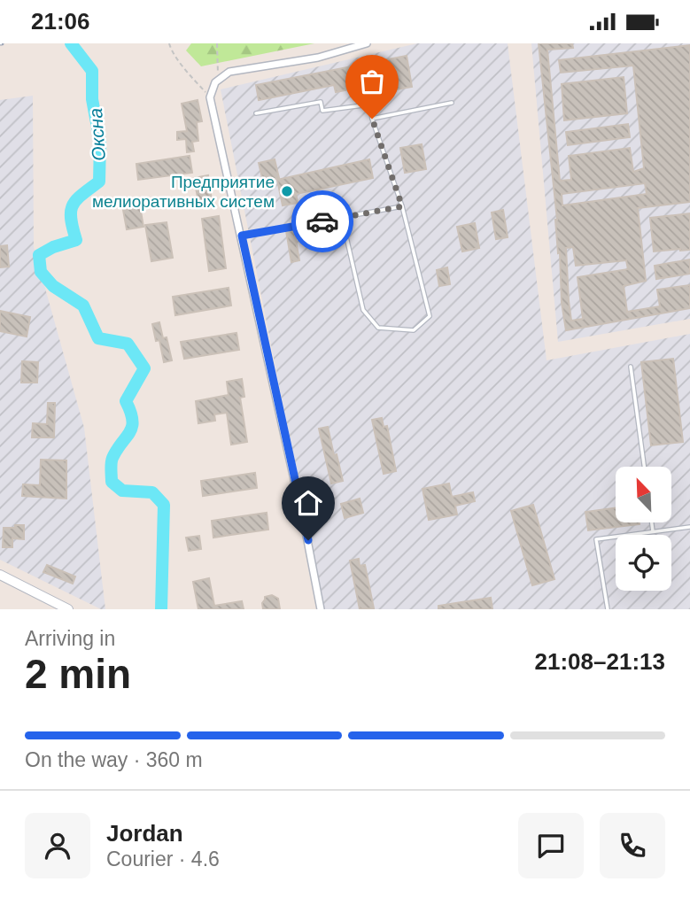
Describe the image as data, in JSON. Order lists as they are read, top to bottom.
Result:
{
  "water": ["Оксна"],
  "places": ["Предприятие мелиоративных систем"],
  "north": "top left",
  "page": {
    "status": "21:06",
    "heading": ["2 min", "Arriving in", "21:08–21:13"],
    "panel": ["Jordan", "Courier · 4.6"],
    "bar": "On the way · 360 m"
  }
}
